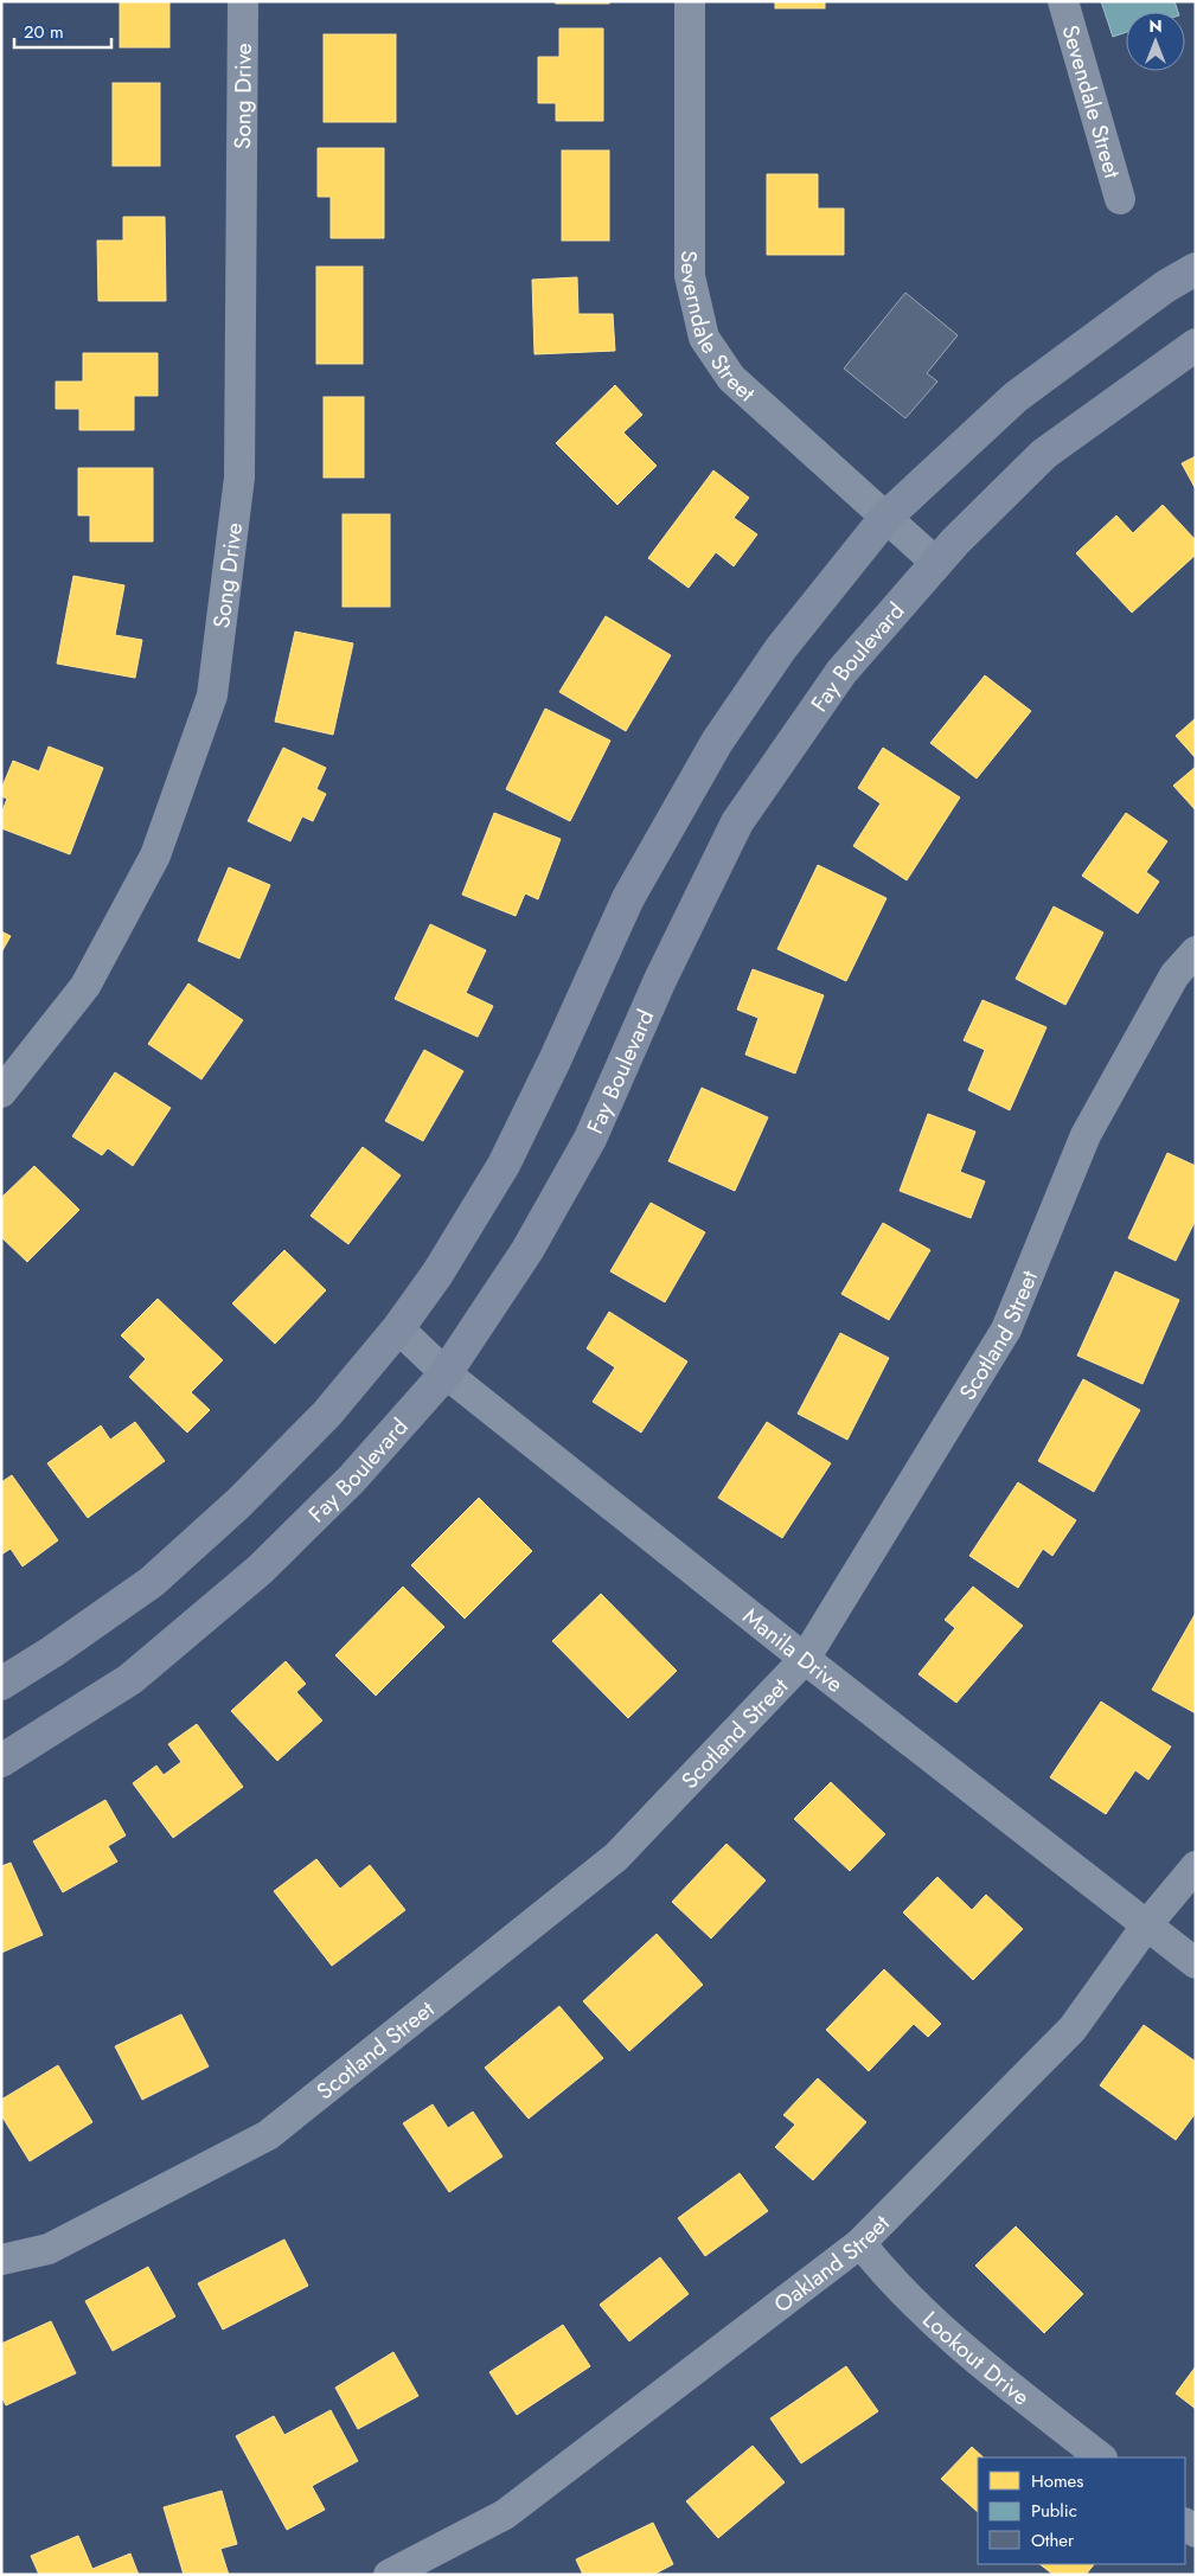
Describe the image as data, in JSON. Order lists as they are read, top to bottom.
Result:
{
  "streets": {
    "main road": ["Fay Boulevard"],
    "street": [
      "Song Drive",
      "Sevendale Street",
      "Severndale Street",
      "Scotland Street",
      "Manila Drive",
      "Oakland Street",
      "Lookout Drive"
    ]
  },
  "crossings": [
    ["Severndale Street", "Fay Boulevard"],
    ["Fay Boulevard", "Manila Drive"],
    ["Scotland Street", "Manila Drive"],
    ["Manila Drive", "Oakland Street"],
    ["Oakland Street", "Lookout Drive"]
  ],
  "legend": ["Homes", "Public", "Other"],
  "scale_bar": "20 m",
  "north": "top"
}
